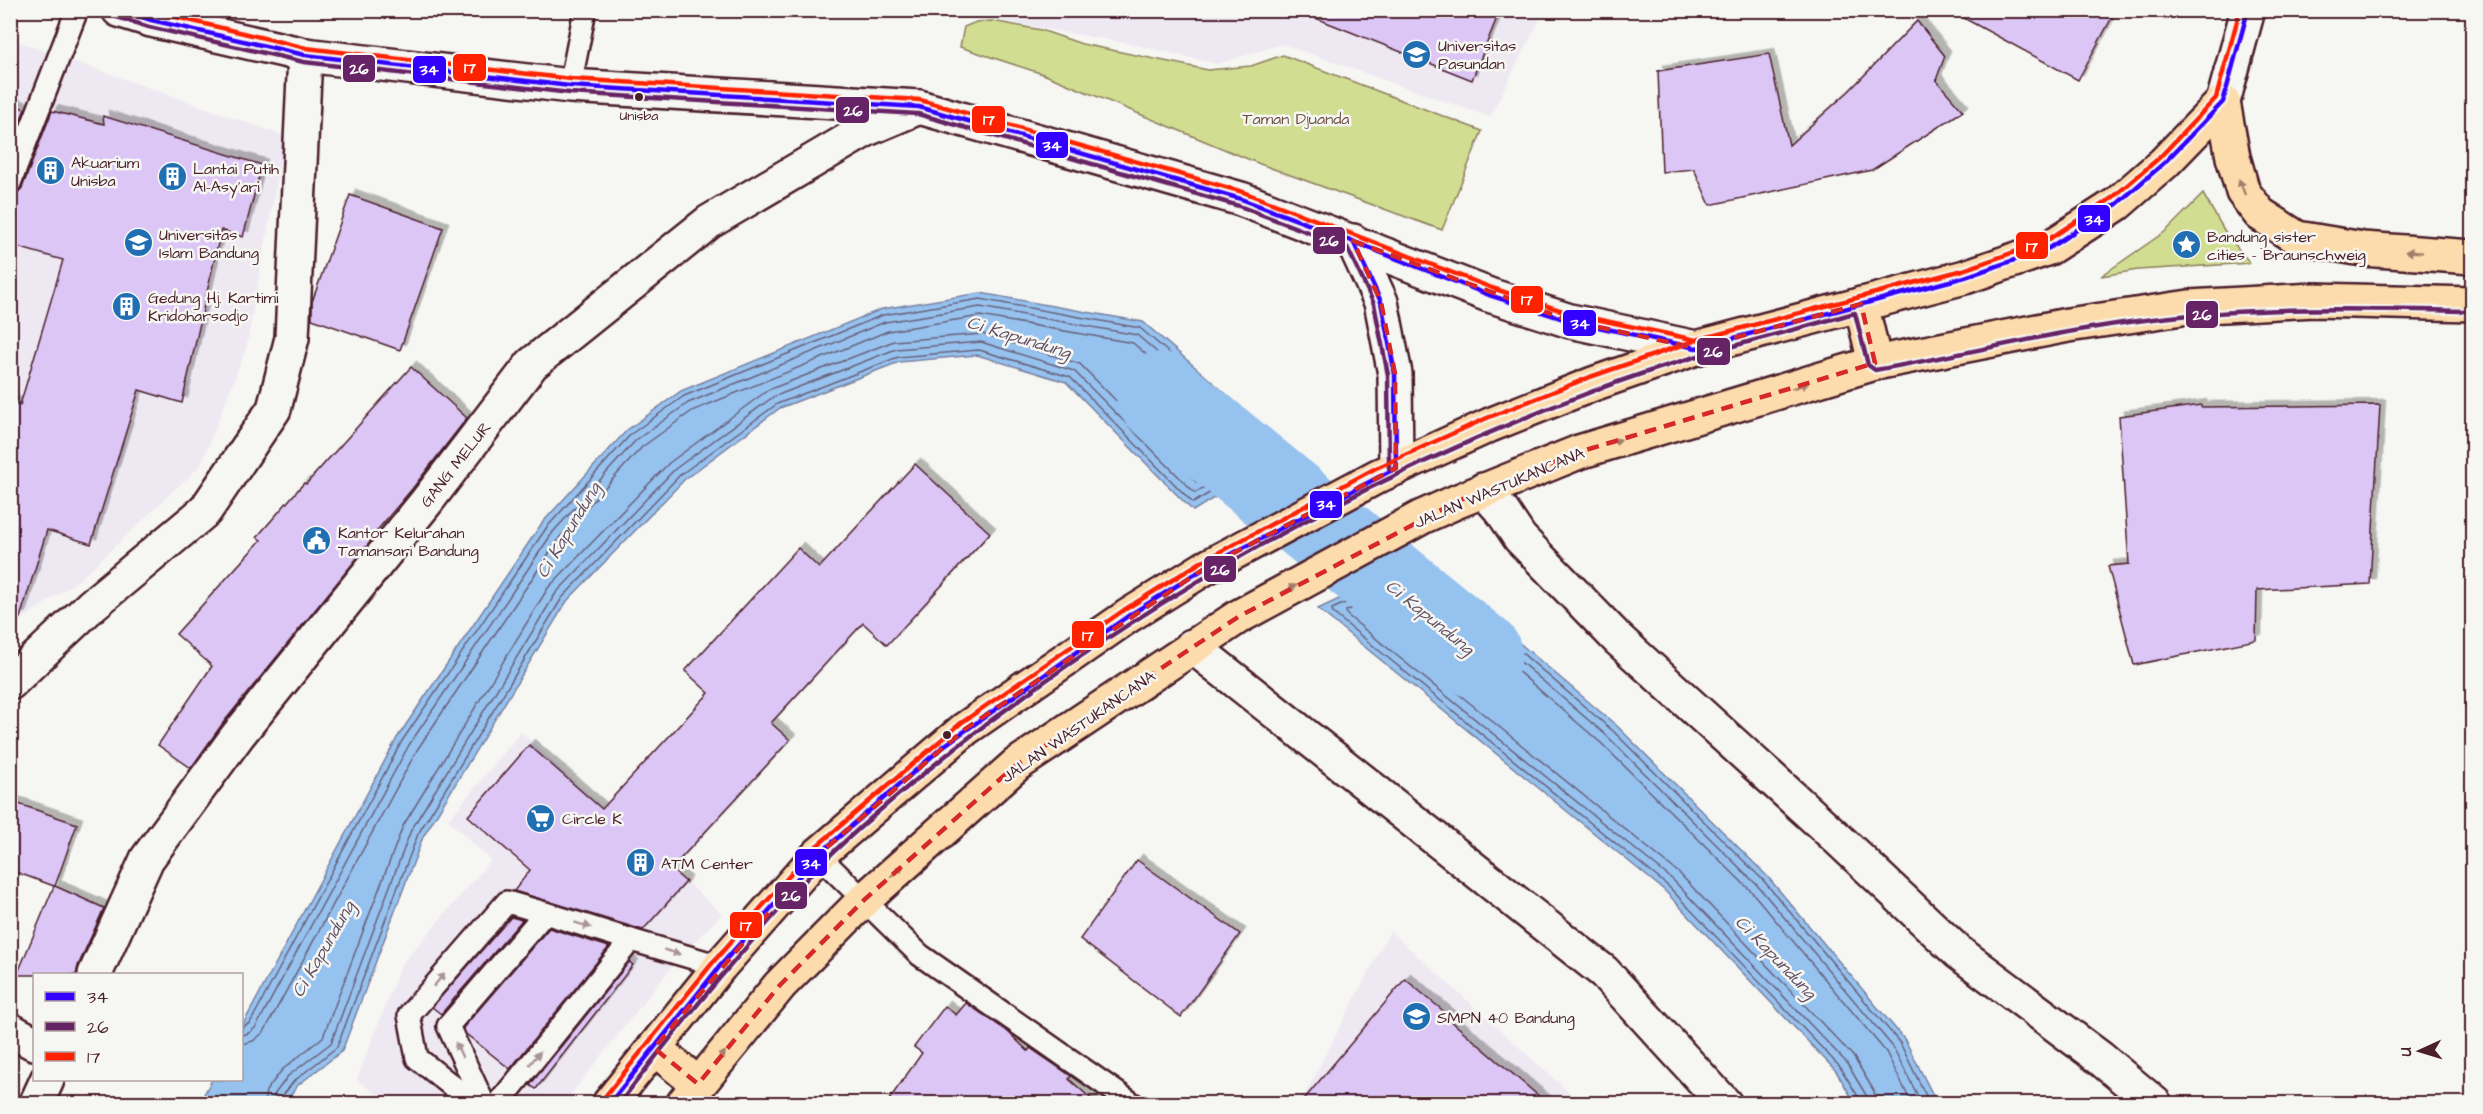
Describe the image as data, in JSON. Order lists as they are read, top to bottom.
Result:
{
  "streets": {
    "main road": ["JALAN WASTUKANCANA"],
    "street": ["GANG MELUR"]
  },
  "water": ["Ci Kapundung"],
  "parks": ["Taman Djuanda"],
  "places": {
    "school or university": ["Universitas Pasundan", "Universitas Islam Bandung", "SMPN 40 Bandung"],
    "other": ["Unisba"],
    "building": [
      "Akuarium Unisba",
      "Lantai Putih Al-Asy'ari",
      "Gedung Hj. Kartimi Kridoharsodjo",
      "ATM Center"
    ],
    "place": ["Bandung sister cities - Braunschweig"],
    "public building": ["Kantor Kelurahan Tamansari Bandung"],
    "supermarket": ["Circle K"]
  },
  "lines": ["transit line 34", "transit line 17", "transit line 26"],
  "legend": ["34", "26", "17"],
  "north": "left"
}
